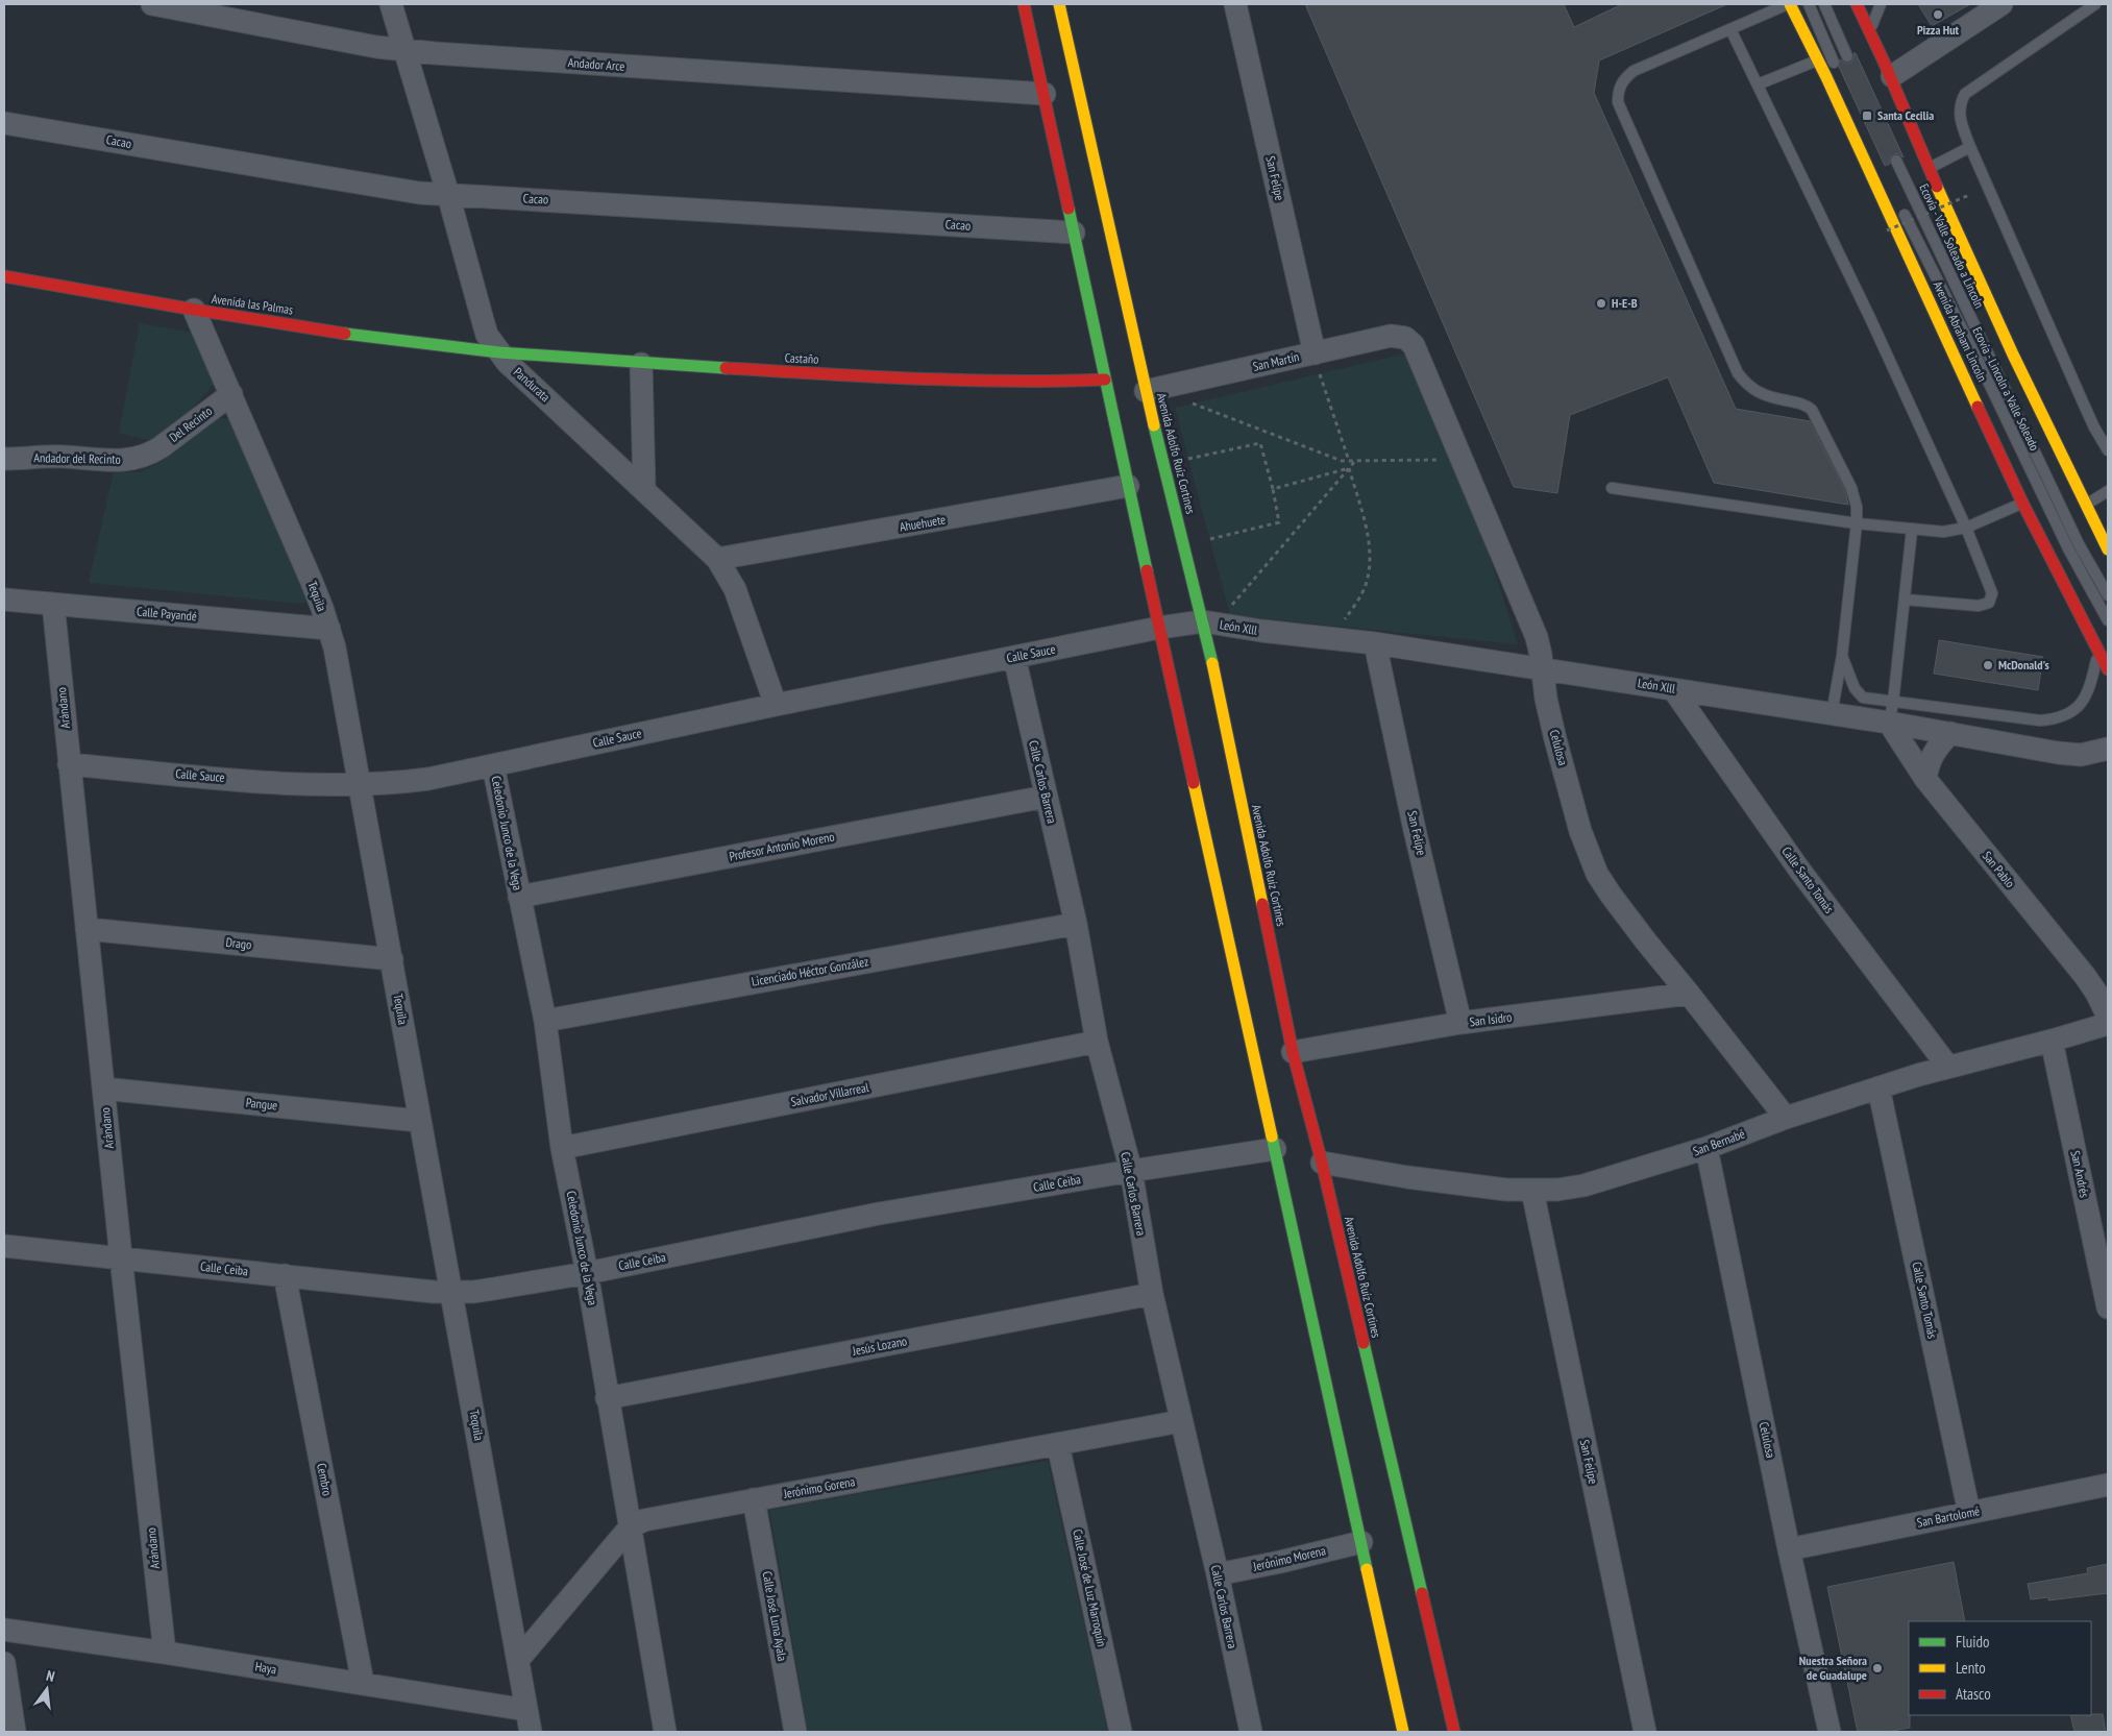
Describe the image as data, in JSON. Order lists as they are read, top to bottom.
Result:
{
  "streets": {
    "main road": [
      "Avenida las Palmas",
      "Avenida Abraham Lincoln",
      "Castaño",
      "Avenida Adolfo Ruíz Cortines"
    ],
    "street": [
      "Andador Arce",
      "Cacao",
      "San Felipe",
      "San Martín",
      "Pandurata",
      "Del Recinto",
      "Andador del Recinto",
      "Ahuehuete",
      "Tequila",
      "Calle Payandé",
      "León Xlll",
      "Calle Sauce",
      "Arándano",
      "Celulosa",
      "Calle Carlos Barrera",
      "Celedonio Junco de la Vega",
      "Profesor Antonio Moreno",
      "San Pablo",
      "Calle Santo Tomás",
      "Drago",
      "Licenciado Héctor González",
      "San Isidro",
      "Salvador Villarreal",
      "Pangue",
      "San Bernabé",
      "San Andrés",
      "Calle Ceiba",
      "Jesús Lozano",
      "Cembro",
      "Jerónimo Gorena",
      "San Bartolomé",
      "Jerónimo Morena",
      "Calle José de Luz Marroquín",
      "Calle José Luna Ayala",
      "Haya"
    ],
    "lane": ["Ecovía - Valle Soleado a Lincoln", "Ecovía - Lincoln a Valle Soleado"]
  },
  "crossings": [
    ["Andador Arce", "Pandurata"],
    ["Cacao", "Pandurata"],
    ["San Felipe", "San Martín"],
    ["San Felipe", "León Xlll"],
    ["San Felipe", "San Isidro"],
    ["San Felipe", "San Bernabé"],
    ["Avenida las Palmas", "Castaño"],
    ["Avenida las Palmas", "Pandurata"],
    ["Avenida las Palmas", "Tequila"],
    ["Castaño", "Pandurata"],
    ["San Martín", "Avenida Adolfo Ruíz Cortines"],
    ["San Martín", "Celulosa"],
    ["Pandurata", "Ahuehuete"],
    ["Pandurata", "Calle Sauce"],
    ["Del Recinto", "Andador del Recinto"],
    ["Del Recinto", "Tequila"],
    ["Avenida Adolfo Ruíz Cortines", "León Xlll"],
    ["Avenida Adolfo Ruíz Cortines", "San Isidro"],
    ["Avenida Adolfo Ruíz Cortines", "San Bernabé"],
    ["Tequila", "Calle Payandé"],
    ["Tequila", "Calle Sauce"],
    ["Tequila", "Drago"],
    ["Tequila", "Pangue"],
    ["Tequila", "Calle Ceiba"],
    ["Tequila", "Jerónimo Gorena"],
    ["Tequila", "Haya"],
    ["Calle Payandé", "Arándano"],
    ["León Xlll", "Calle Sauce"],
    ["León Xlll", "Celulosa"],
    ["León Xlll", "San Pablo"],
    ["León Xlll", "Calle Santo Tomás"],
    ["Calle Sauce", "Arándano"],
    ["Calle Sauce", "Calle Carlos Barrera"],
    ["Calle Sauce", "Celedonio Junco de la Vega"],
    ["Arándano", "Drago"],
    ["Arándano", "Pangue"],
    ["Arándano", "Calle Ceiba"],
    ["Arándano", "Haya"],
    ["Celulosa", "San Isidro"],
    ["Celulosa", "San Bernabé"],
    ["Celulosa", "San Bartolomé"],
    ["Calle Carlos Barrera", "Profesor Antonio Moreno"],
    ["Calle Carlos Barrera", "Licenciado Héctor González"],
    ["Calle Carlos Barrera", "Salvador Villarreal"],
    ["Calle Carlos Barrera", "Calle Ceiba"],
    ["Calle Carlos Barrera", "Jesús Lozano"],
    ["Calle Carlos Barrera", "Jerónimo Gorena"],
    ["Calle Carlos Barrera", "Jerónimo Morena"],
    ["Celedonio Junco de la Vega", "Profesor Antonio Moreno"],
    ["Celedonio Junco de la Vega", "Licenciado Héctor González"],
    ["Celedonio Junco de la Vega", "Salvador Villarreal"],
    ["Celedonio Junco de la Vega", "Calle Ceiba"],
    ["Celedonio Junco de la Vega", "Jesús Lozano"],
    ["Celedonio Junco de la Vega", "Jerónimo Gorena"],
    ["Calle Santo Tomás", "San Bernabé"],
    ["Calle Santo Tomás", "San Bartolomé"],
    ["San Bernabé", "San Andrés"],
    ["Calle Ceiba", "Cembro"],
    ["Cembro", "Haya"],
    ["Jerónimo Gorena", "Calle José de Luz Marroquín"],
    ["Jerónimo Gorena", "Calle José Luna Ayala"]
  ],
  "places": {
    "other": [
      "Pizza Hut",
      "H-E-B",
      "McDonald's",
      "Nuestra Señora de Guadalupe"
    ],
    "transit": ["Santa Cecilia"]
  },
  "legend": ["Fluido", "Lento", "Atasco"],
  "north": "top"
}
